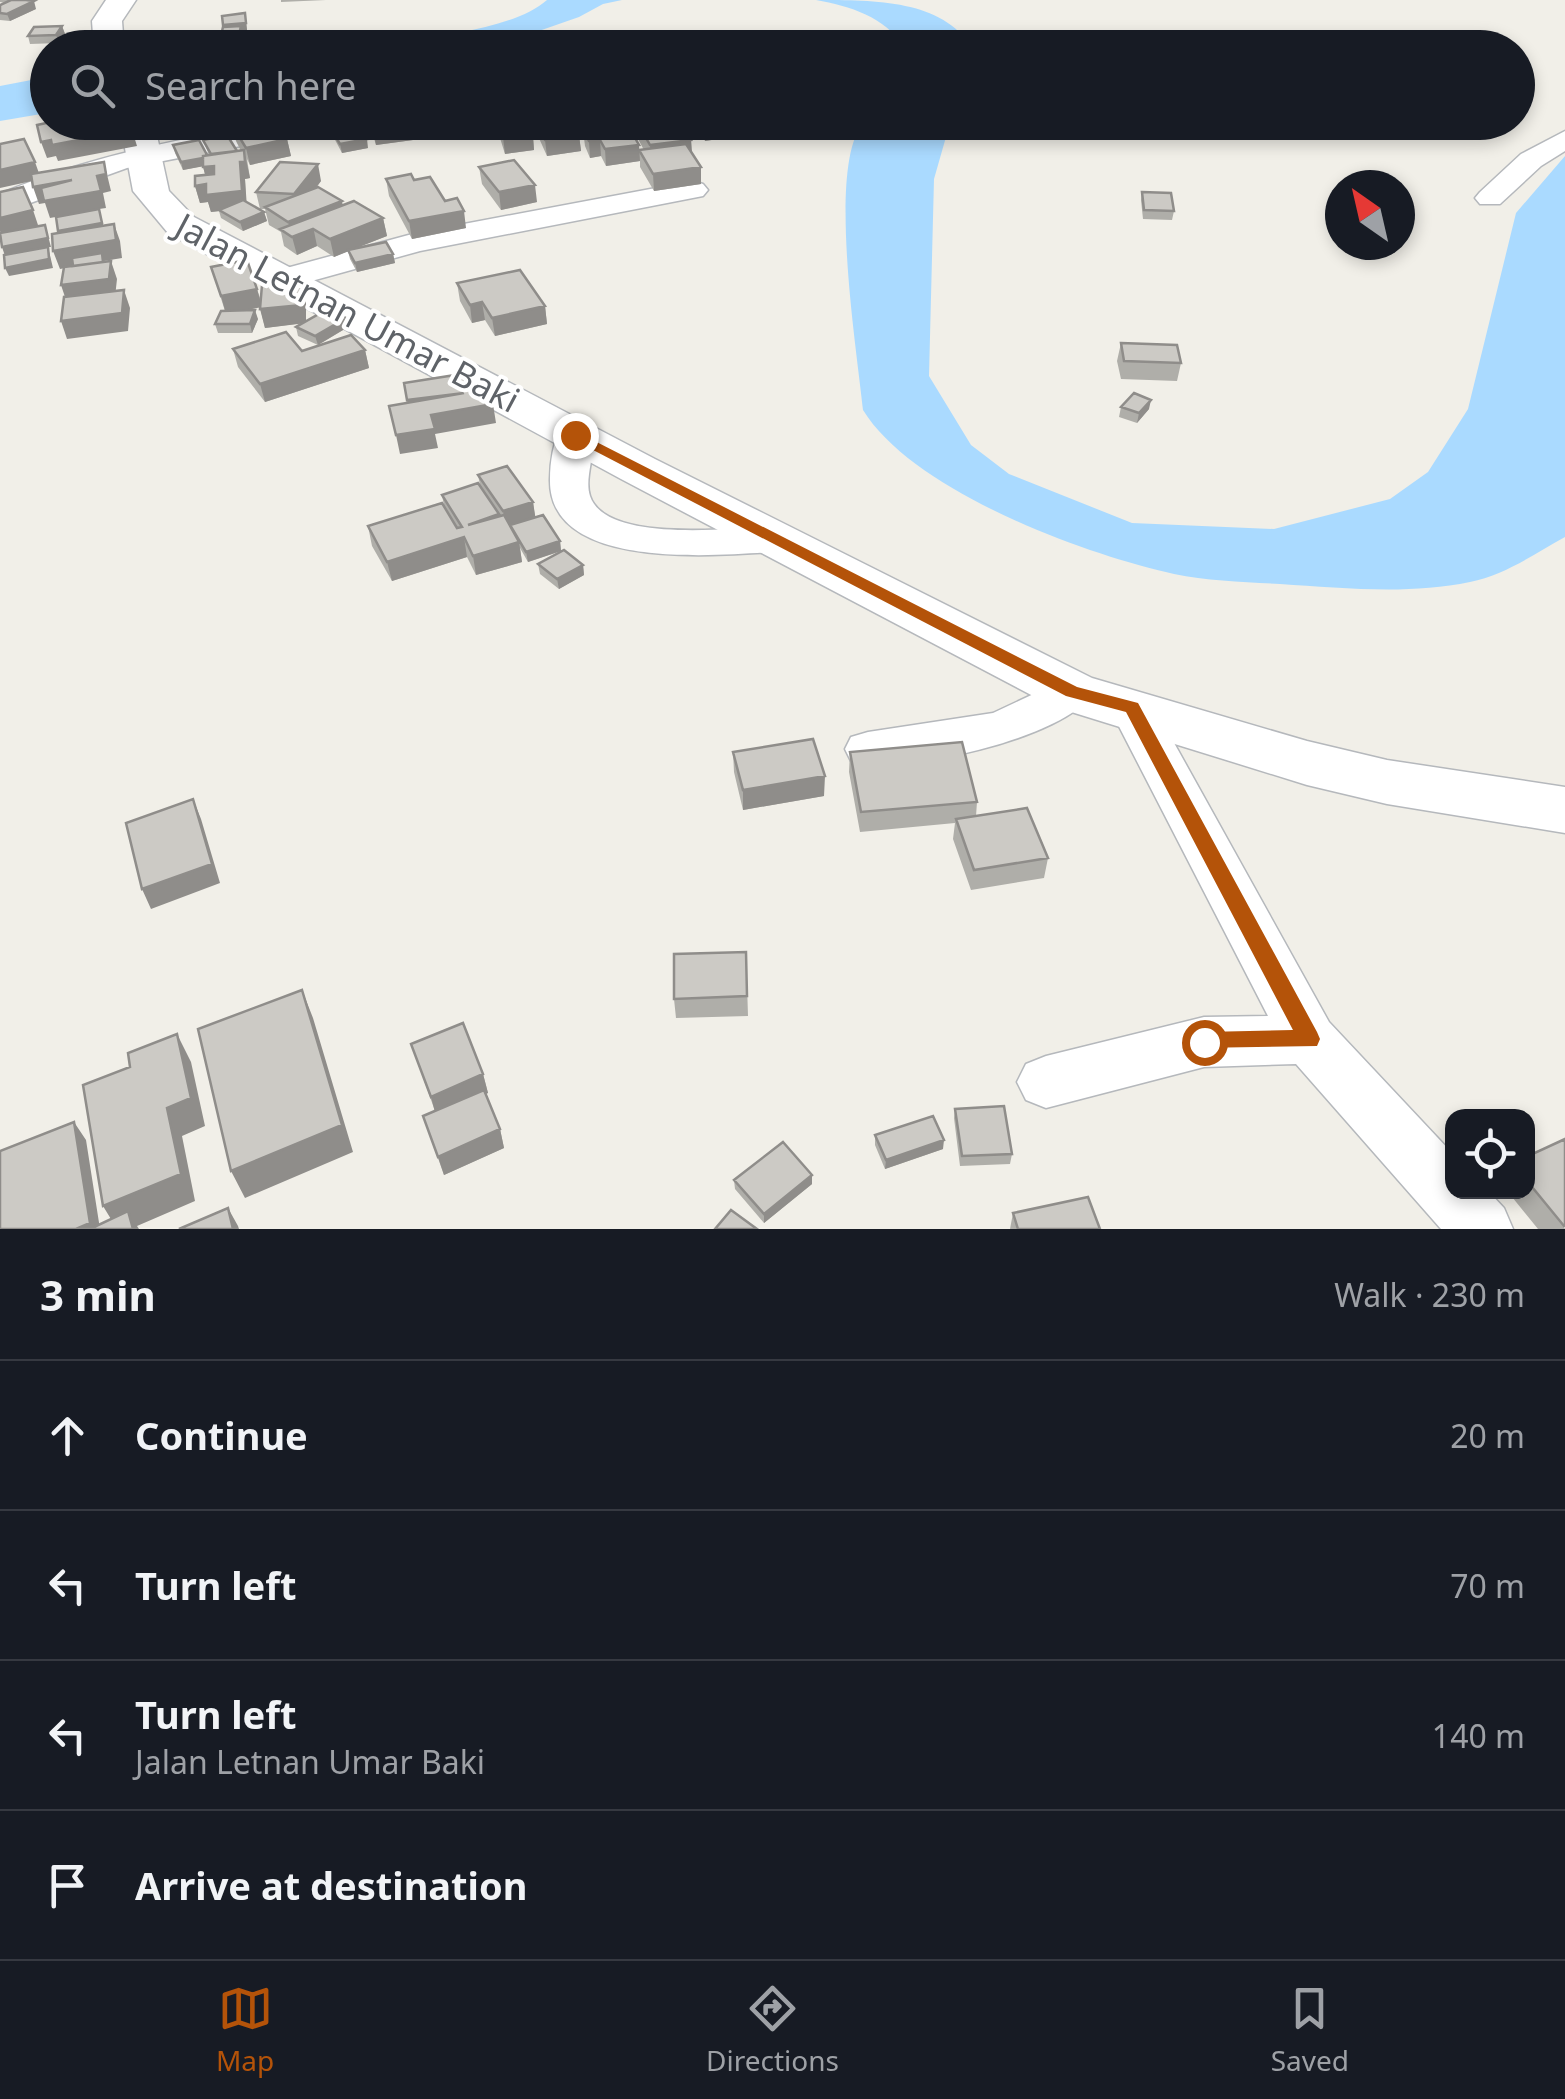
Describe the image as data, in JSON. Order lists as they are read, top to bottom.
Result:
{
  "streets": {
    "street": ["Jalan Letnan Umar Baki"]
  },
  "north": "top left",
  "page": {
    "search": "Search here",
    "heading": ["3 min", "Walk · 230 m"],
    "list": [
      ["Continue", "20 m"],
      ["Turn left", "70 m"],
      ["Turn left", "Jalan Letnan Umar Baki", "140 m"],
      "Arrive at destination"
    ],
    "nav": ["Map", "Directions", "Saved"]
  }
}
